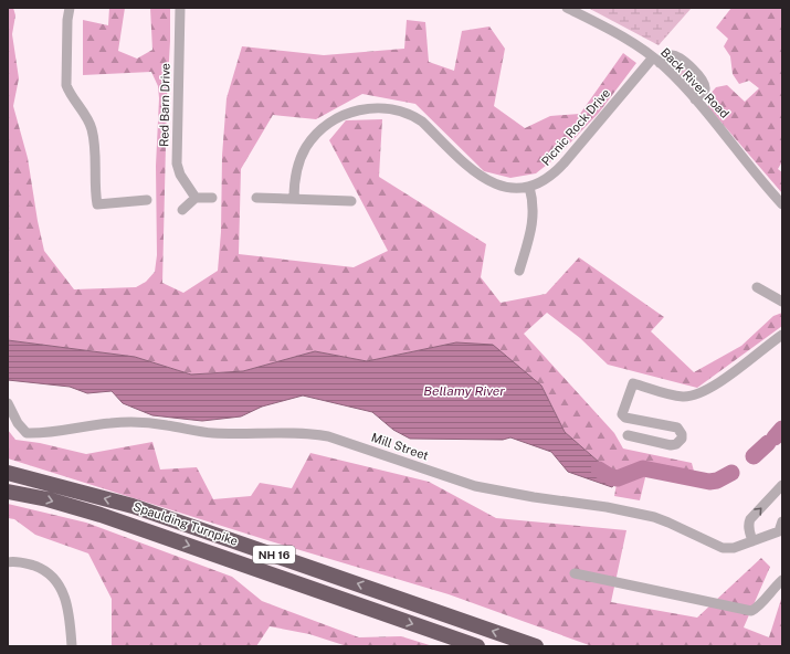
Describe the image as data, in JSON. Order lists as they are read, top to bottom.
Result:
{
  "streets": {
    "highway": ["Spaulding Turnpike", "NH 16"],
    "street": [
      "Back River Road",
      "Red Barn Drive",
      "Picnic Rock Drive",
      "Mill Street"
    ]
  },
  "crossings": [
    ["Back River Road", "Picnic Rock Drive"]
  ],
  "water": ["Bellamy River"]
}
